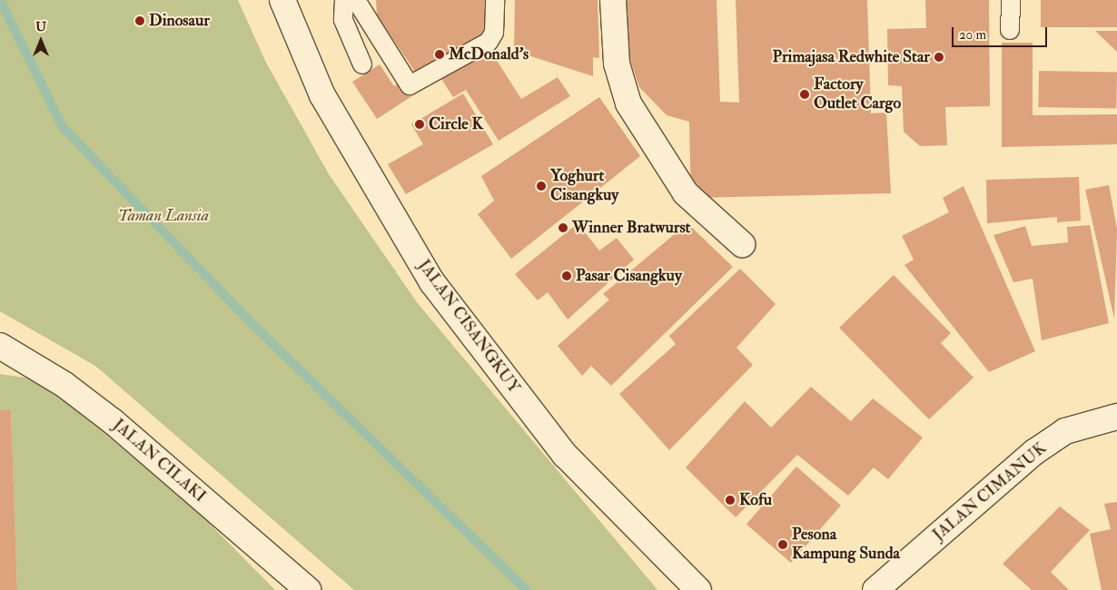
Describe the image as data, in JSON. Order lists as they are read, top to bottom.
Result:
{
  "streets": {
    "street": ["JALAN CISANGKUY", "JALAN CILAKI", "JALAN CIMANUK"]
  },
  "parks": ["Taman Lansia"],
  "places": [
    "Dinosaur",
    "McDonald's",
    "Primajasa Redwhite Star",
    "Factory Outlet Cargo",
    "Circle K",
    "Yoghurt Cisangkuy",
    "Winner Bratwurst",
    "Pasar Cisangkuy",
    "Kofu",
    "Pesona Kampung Sunda"
  ],
  "scale_bar": "20 m",
  "north": "top"
}
